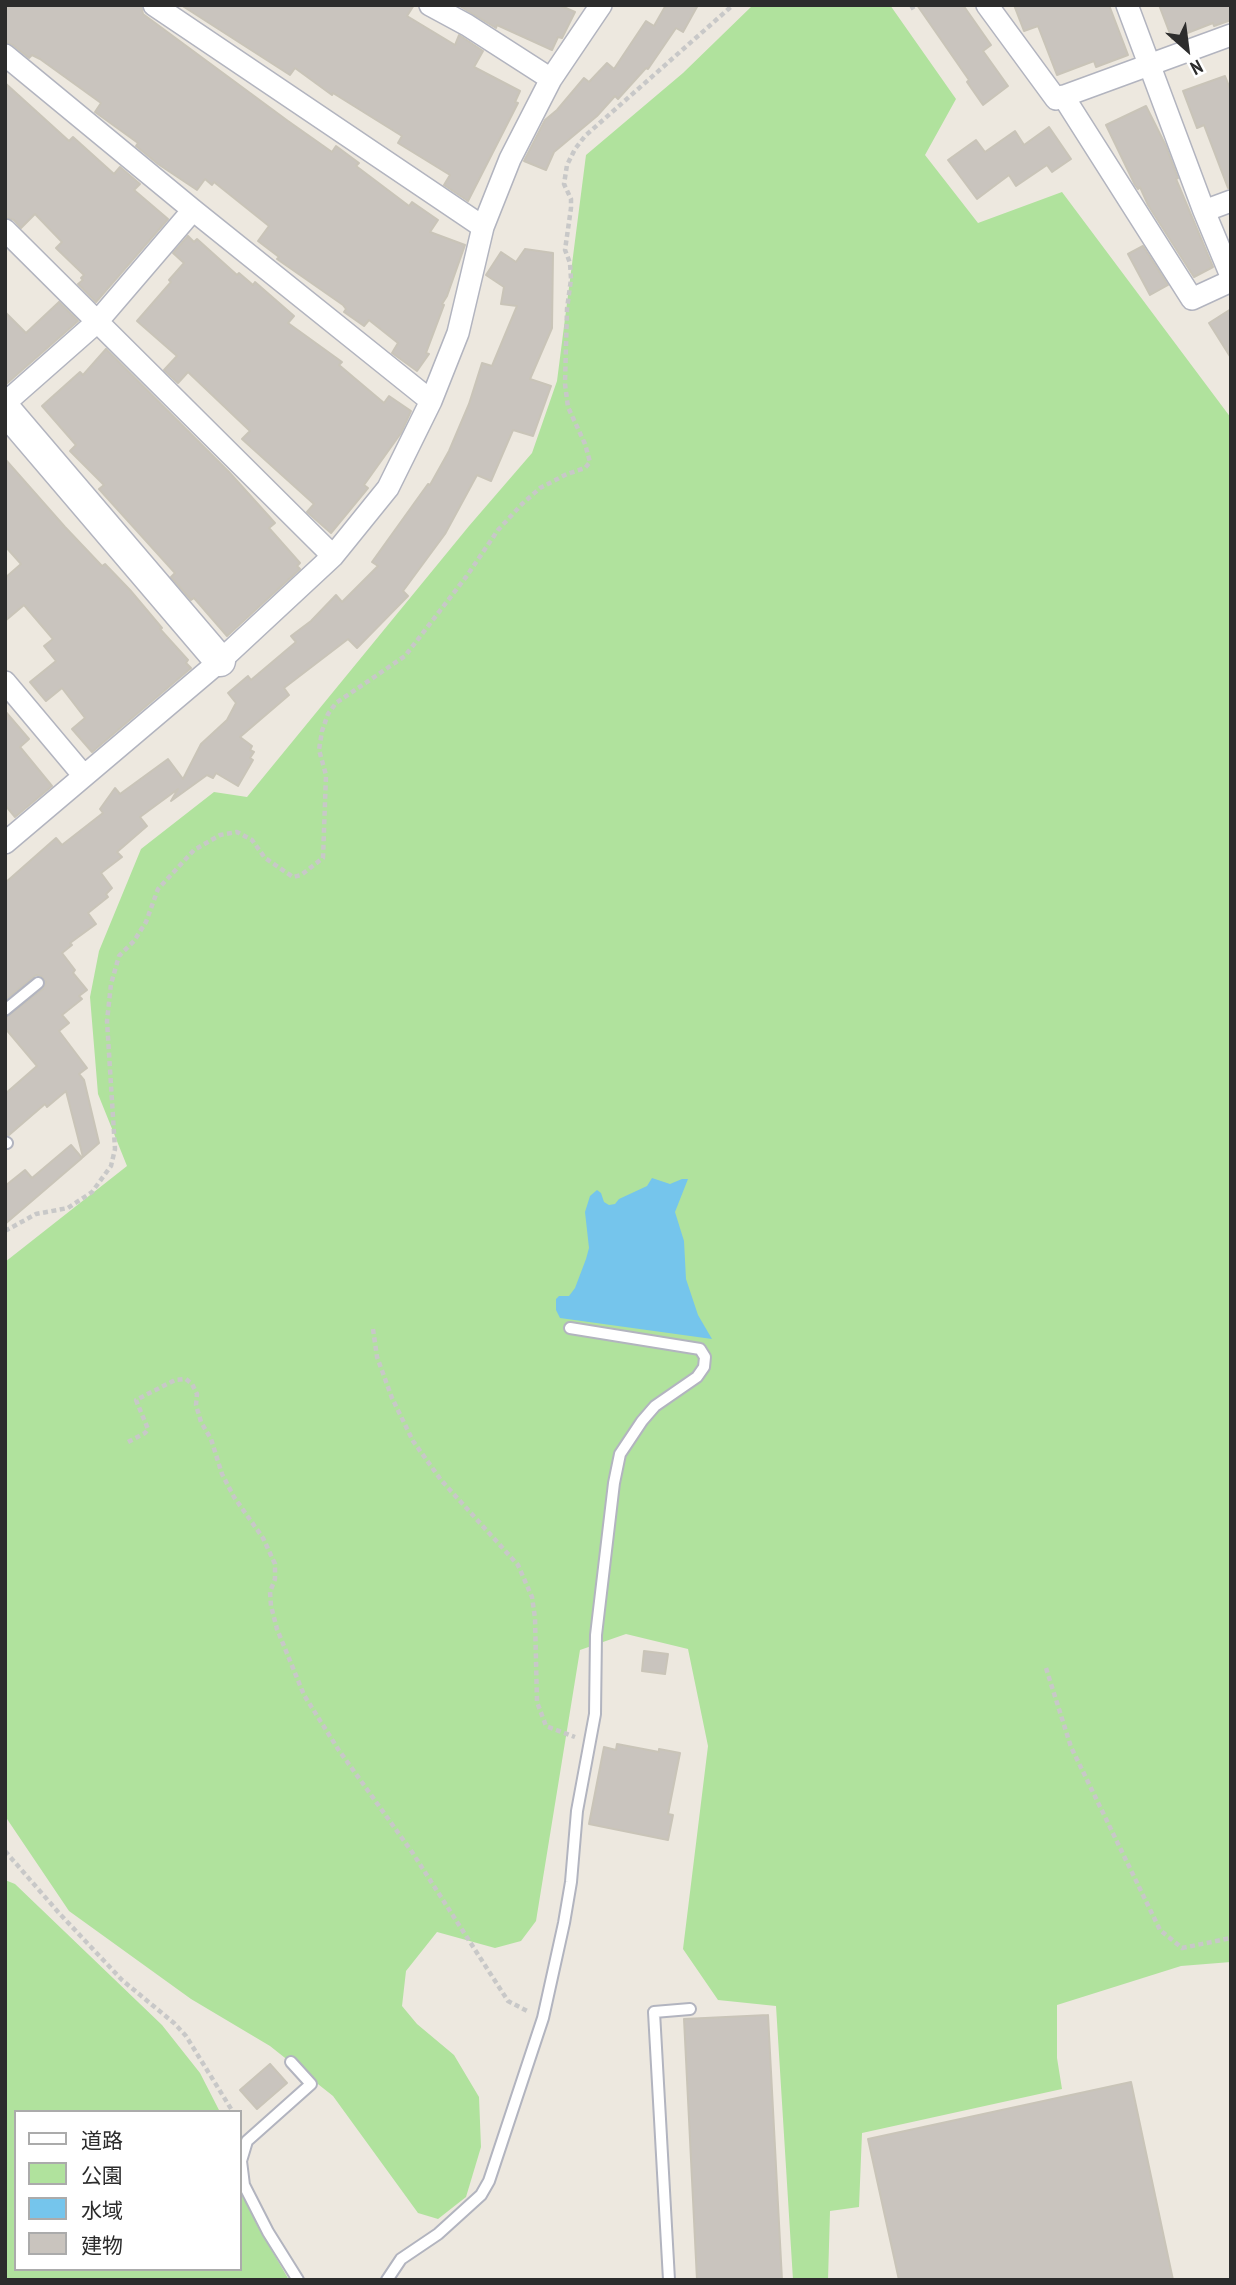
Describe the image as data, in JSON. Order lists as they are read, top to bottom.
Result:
{
  "legend": [
    "道路",
    "公園",
    "水域",
    "建物"
  ],
  "north": "bottom right"
}
